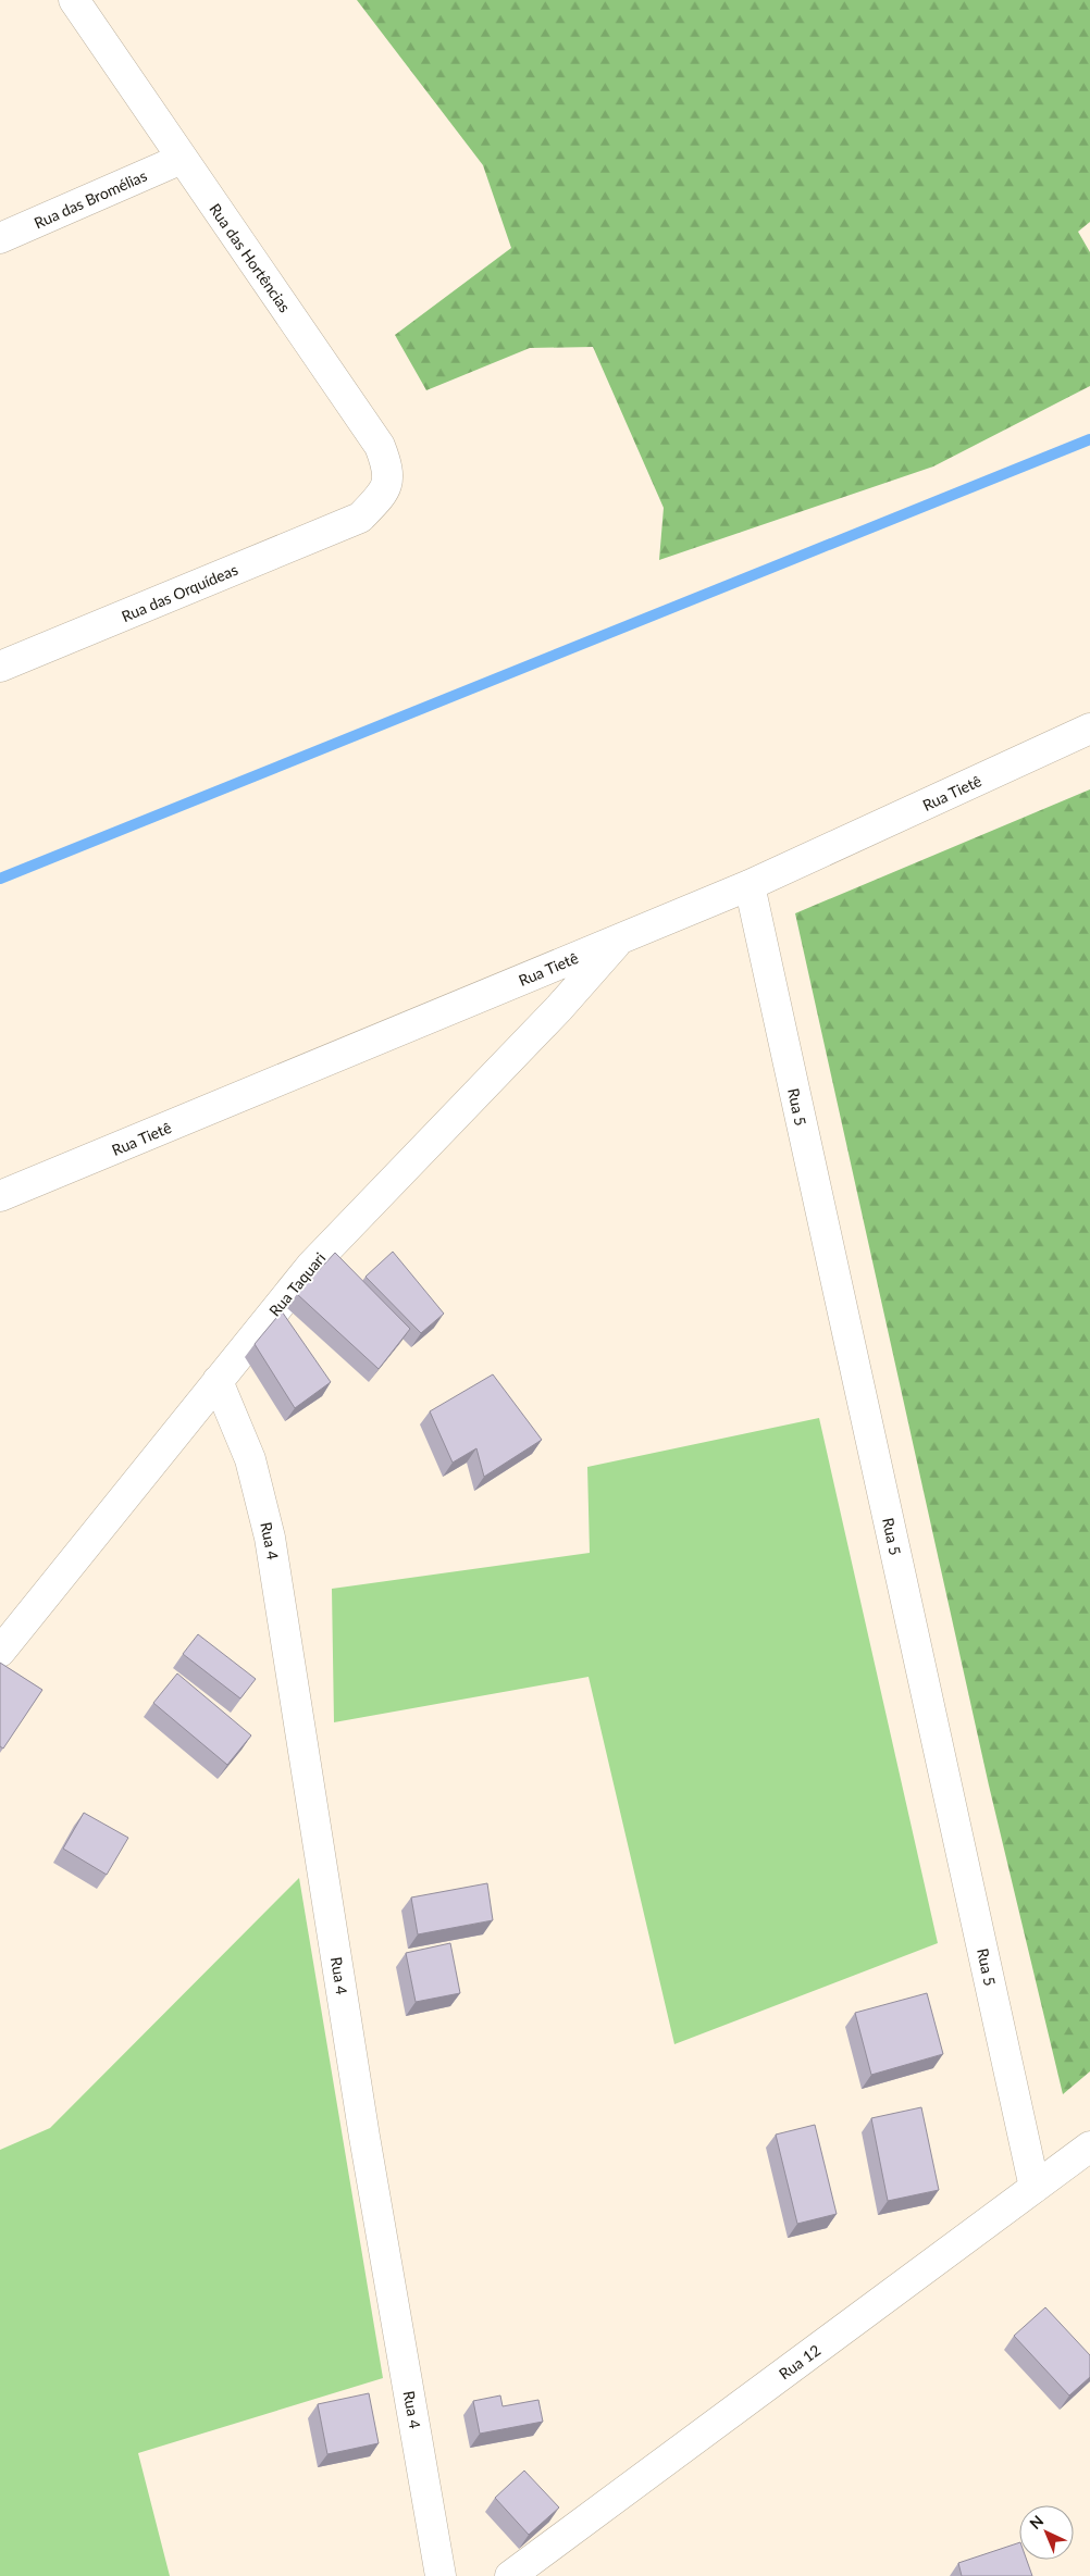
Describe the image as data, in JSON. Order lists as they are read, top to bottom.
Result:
{
  "streets": {
    "street": [
      "Rua das Bromélias",
      "Rua das Hortências",
      "Rua das Orquídeas",
      "Rua Tietê",
      "Rua 5",
      "Rua Taquari",
      "Rua 4",
      "Rua 12"
    ]
  },
  "crossings": [
    ["Rua das Bromélias", "Rua das Hortências"],
    ["Rua das Hortências", "Rua das Orquídeas"],
    ["Rua Tietê", "Rua 5"],
    ["Rua Tietê", "Rua Taquari"],
    ["Rua 5", "Rua 12"],
    ["Rua Taquari", "Rua 4"]
  ],
  "north": "top left"
}
